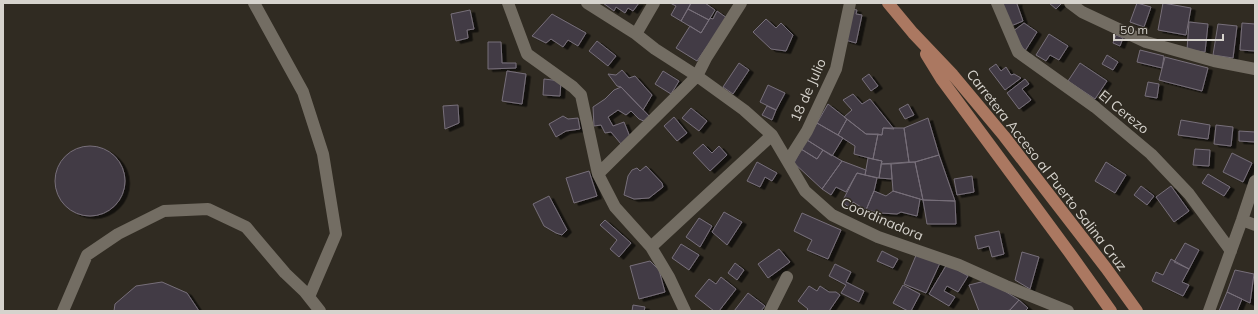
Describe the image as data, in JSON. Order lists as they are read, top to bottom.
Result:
{
  "streets": {
    "main road": ["Carretera Acceso al Puerto Salina Cruz"],
    "street": ["18 de Julio", "El Cerezo", "Coordinadora"]
  },
  "crossings": [
    ["18 de Julio", "Coordinadora"]
  ],
  "scale_bar": "50 m"
}
